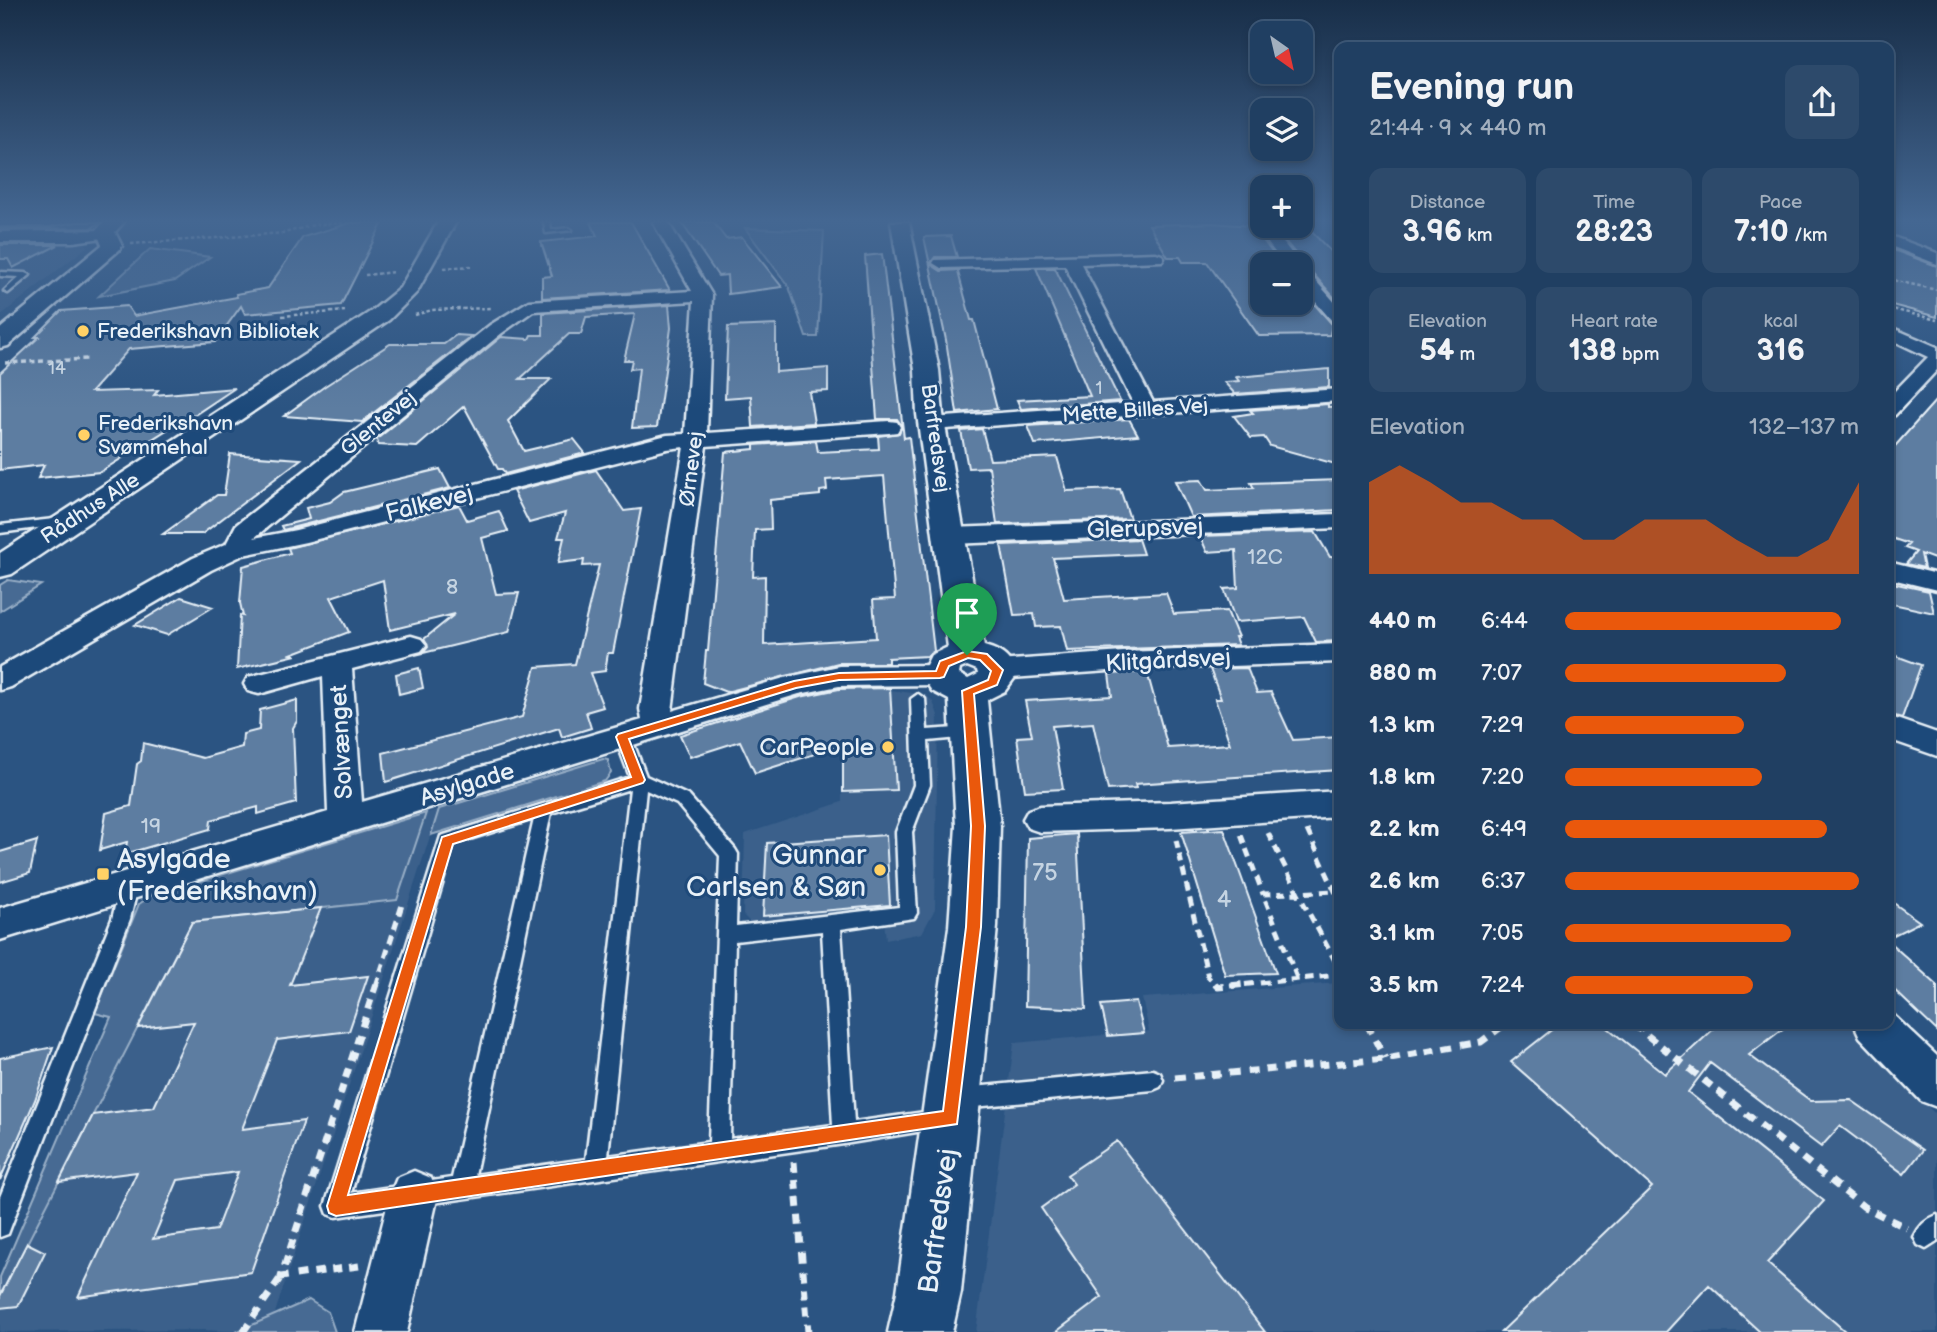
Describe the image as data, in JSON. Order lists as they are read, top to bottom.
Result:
{
  "streets": {
    "street": [
      "Mette Billes Vej",
      "Glentevej",
      "Barfredsvej",
      "Ørnevej",
      "Falkevej",
      "Rådhus Alle",
      "Glerupsvej",
      "Klitgårdsvej",
      "Solvænget",
      "Asylgade"
    ]
  },
  "crossings": [
    ["Mette Billes Vej", "Barfredsvej"],
    ["Glentevej", "Falkevej"],
    ["Barfredsvej", "Glerupsvej"],
    ["Barfredsvej", "Klitgårdsvej"],
    ["Barfredsvej", "Asylgade"],
    ["Ørnevej", "Falkevej"],
    ["Ørnevej", "Asylgade"],
    ["Klitgårdsvej", "Asylgade"],
    ["Solvænget", "Asylgade"]
  ],
  "places": {
    "other": [
      "Frederikshavn Bibliotek",
      "Frederikshavn Svømmehal",
      "CarPeople",
      "Gunnar Carlsen & Søn"
    ],
    "transit": ["Asylgade (Frederikshavn)"]
  },
  "house_numbers": [
    "14",
    "1",
    "12C",
    "8",
    "19",
    "75",
    "4"
  ],
  "north": "bottom right",
  "page": {
    "map_buttons": ["+", "−"],
    "heading": ["Evening run", "21:44 · 9 × 440 m"],
    "stats": [
      ["Distance", "3.96 km"],
      ["Time", "28:23"],
      ["Pace", "7:10 /km"],
      ["Elevation", "54 m"],
      ["Heart rate", "138 bpm"],
      ["kcal", "316"]
    ],
    "chart": ["Elevation", "132–137 m"],
    "list": [
      {
        "name": "440 m",
        "note": "6:44"
      },
      {
        "name": "880 m",
        "note": "7:07"
      },
      {
        "name": "1.3 km",
        "note": "7:29"
      },
      {
        "name": "1.8 km",
        "note": "7:20"
      },
      {
        "name": "2.2 km",
        "note": "6:49"
      },
      {
        "name": "2.6 km",
        "note": "6:37"
      },
      {
        "name": "3.1 km",
        "note": "7:05"
      },
      {
        "name": "3.5 km",
        "note": "7:24"
      }
    ]
  }
}
